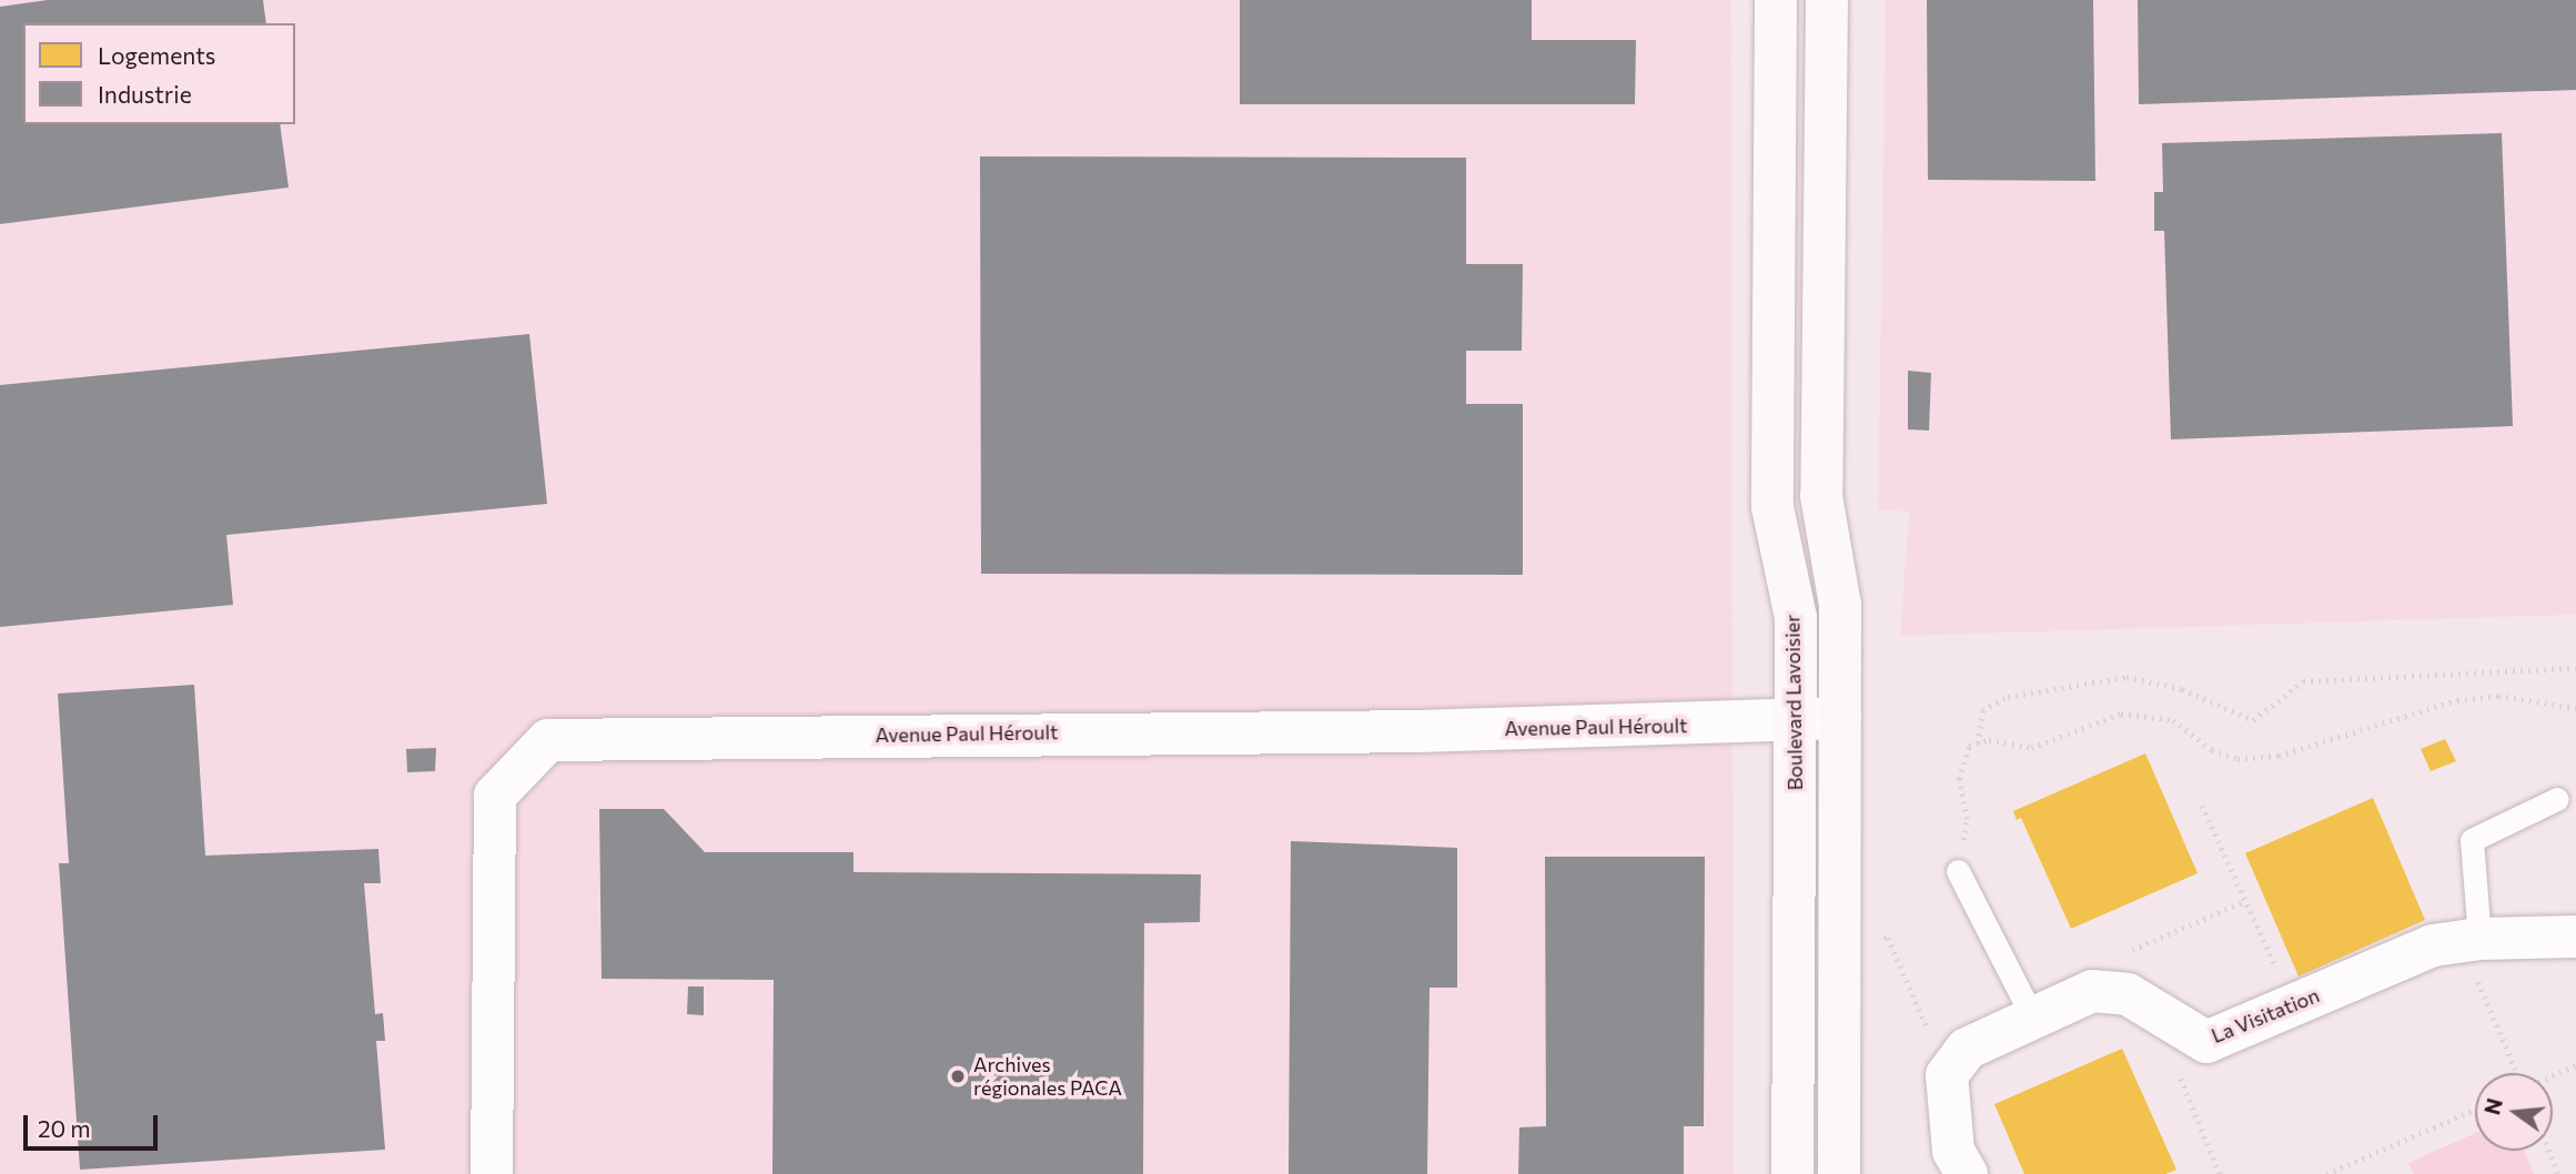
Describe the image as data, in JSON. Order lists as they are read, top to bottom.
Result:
{
  "streets": {
    "street": ["Boulevard Lavoisier", "Avenue Paul Héroult", "La Visitation"]
  },
  "crossings": [
    ["Boulevard Lavoisier", "Avenue Paul Héroult"]
  ],
  "places": ["Archives régionales PACA"],
  "legend": ["Logements", "Industrie"],
  "scale_bar": "20 m",
  "north": "left"
}
